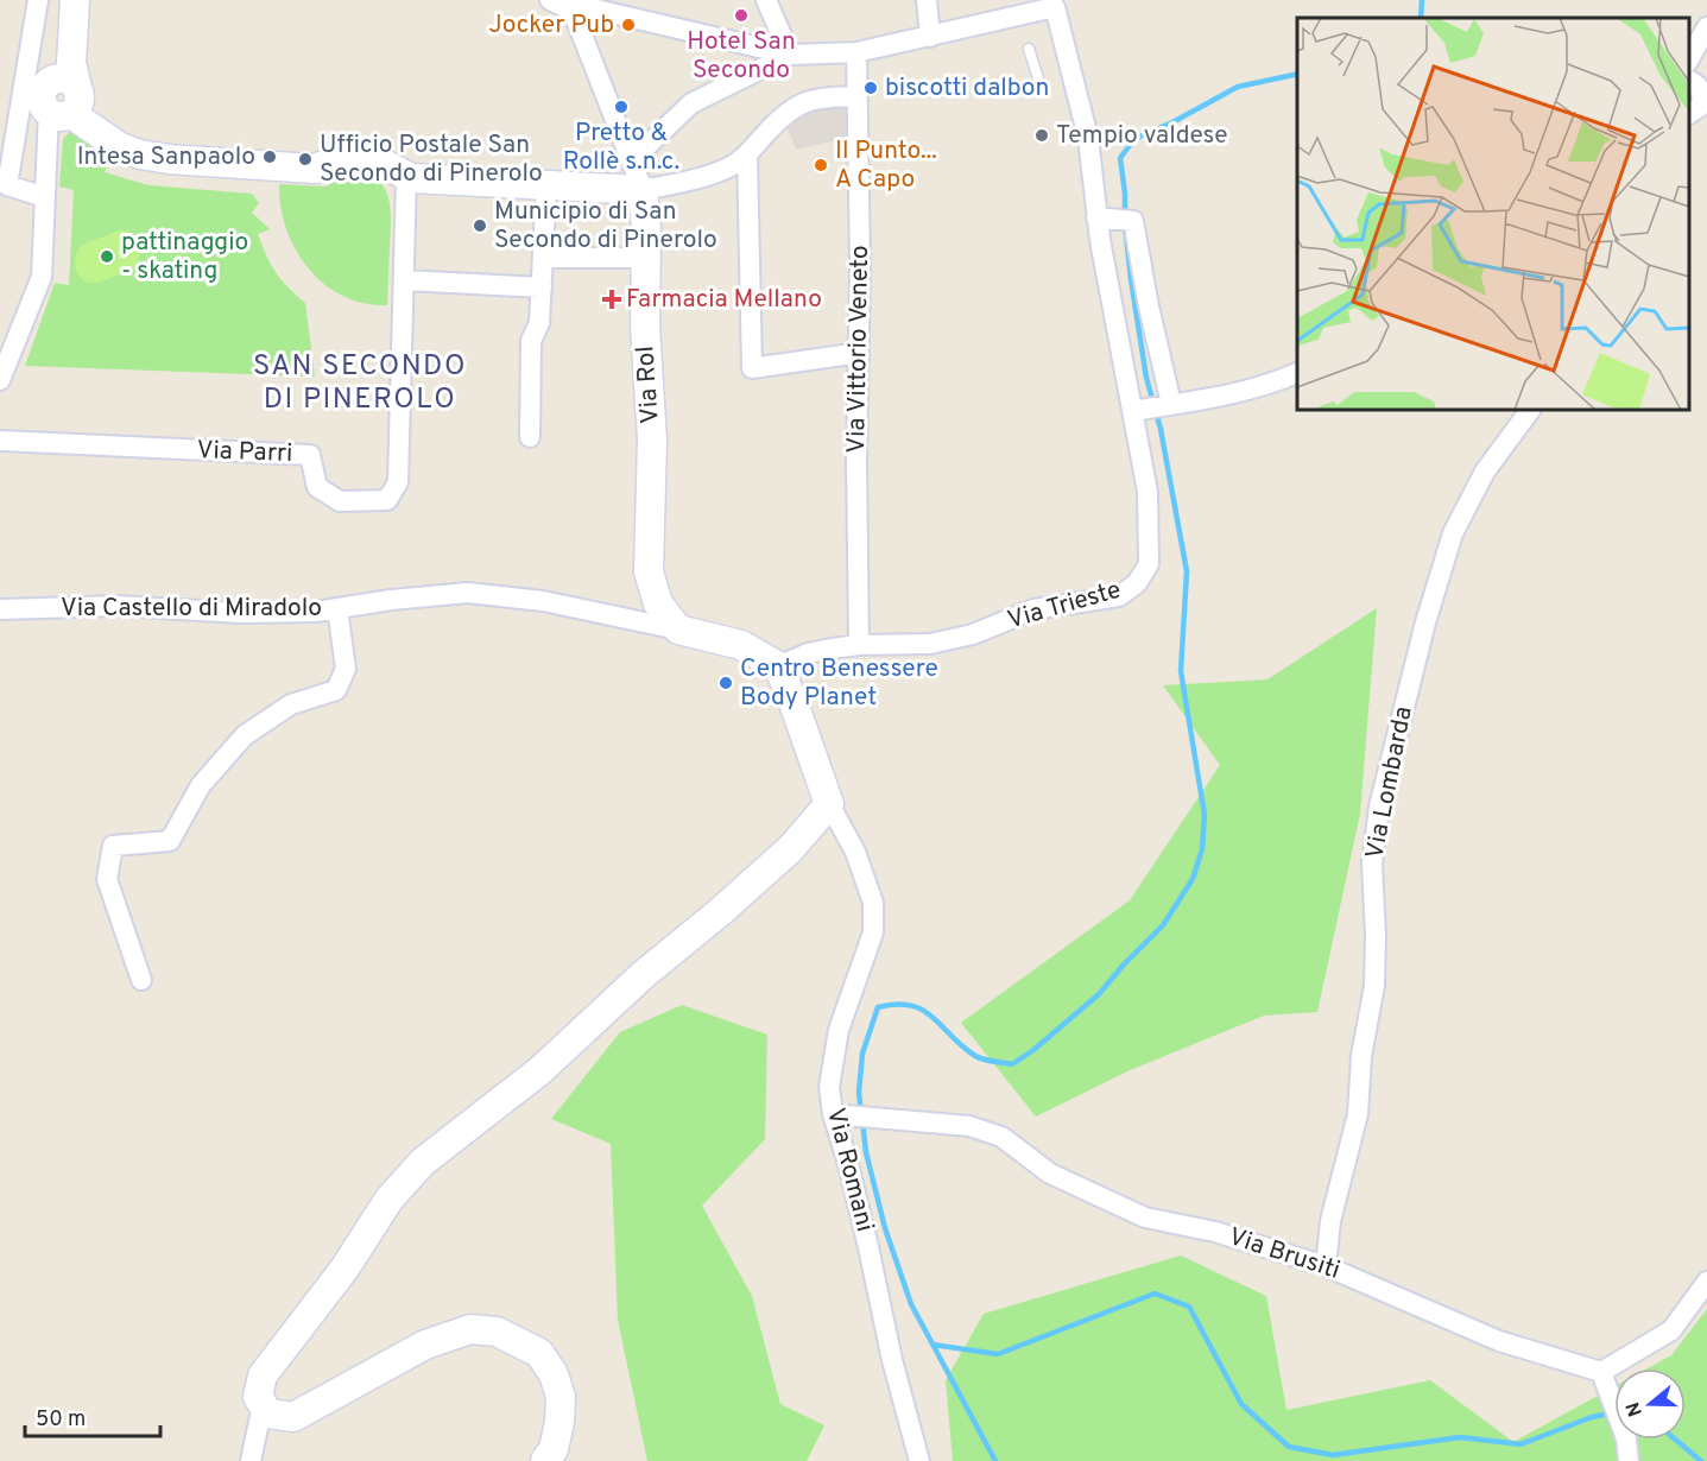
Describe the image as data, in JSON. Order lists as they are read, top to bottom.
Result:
{
  "streets": {
    "street": [
      "Via Vittorio Veneto",
      "Via Rol",
      "Via Parri",
      "Via Trieste",
      "Via Castello di Miradolo",
      "Via Lombarda",
      "Via Romani",
      "Via Brusiti"
    ]
  },
  "crossings": [
    ["Via Vittorio Veneto", "Via Trieste"],
    ["Via Rol", "Via Castello di Miradolo"],
    ["Via Lombarda", "Via Brusiti"],
    ["Via Romani", "Via Brusiti"]
  ],
  "districts": ["SAN SECONDO DI PINEROLO"],
  "places": {
    "other": [
      "Hotel San Secondo",
      "Jocker Pub",
      "biscotti dalbon",
      "Pretto & Rollè s.n.c.",
      "Tempio valdese",
      "Intesa Sanpaolo",
      "Ufficio Postale San Secondo di Pinerolo",
      "Il Punto... A Capo",
      "Municipio di San Secondo di Pinerolo",
      "pattinaggio - skating",
      "Centro Benessere Body Planet"
    ],
    "health": ["Farmacia Mellano"]
  },
  "scale_bar": "50 m",
  "north": "left"
}
